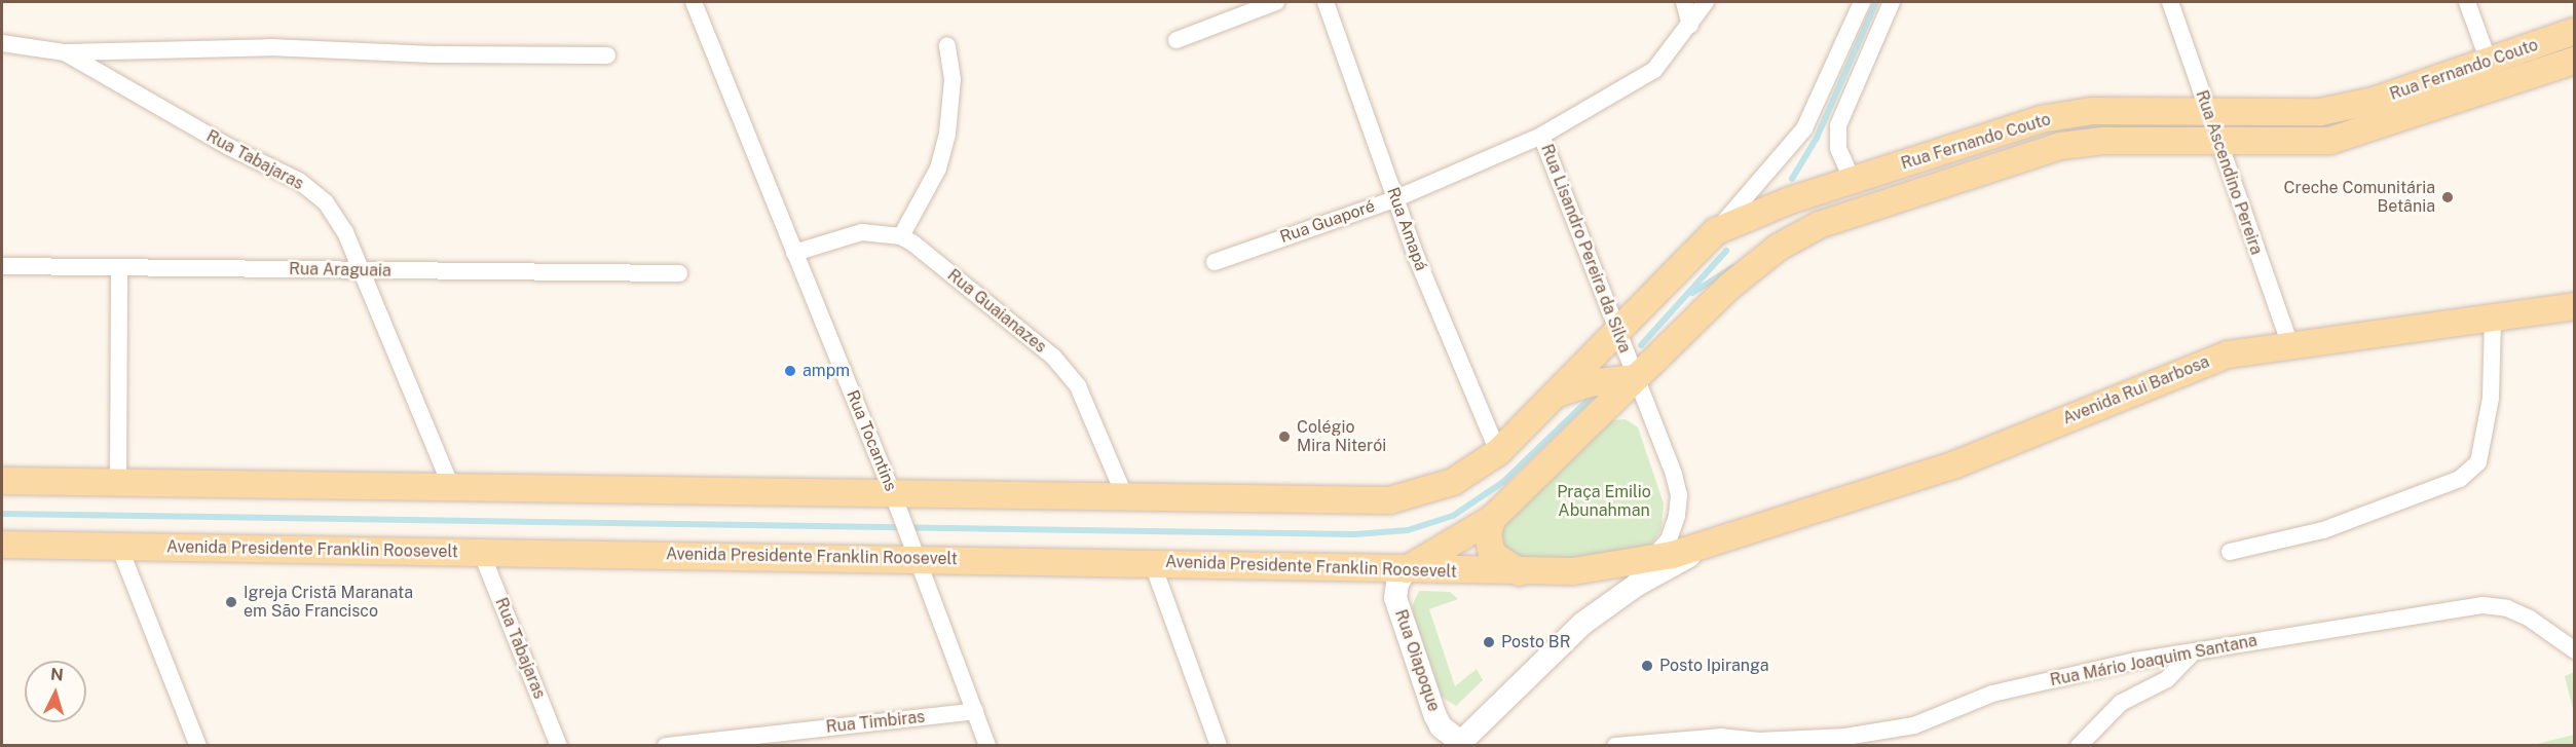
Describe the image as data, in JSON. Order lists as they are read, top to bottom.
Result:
{
  "streets": {
    "main road": [
      "Rua Fernando Couto",
      "Avenida Rui Barbosa",
      "Avenida Presidente Franklin Roosevelt",
      "Rua Oiapoque"
    ],
    "street": [
      "Rua Tabajaras",
      "Rua Ascendino Pereira",
      "Rua Guaporé",
      "Rua Amapá",
      "Rua Lisandro Pereira da Silva",
      "Rua Araguaia",
      "Rua Guaianazes",
      "Rua Tocantins",
      "Rua Mário Joaquim Santana",
      "Rua Timbiras"
    ]
  },
  "crossings": [
    ["Rua Fernando Couto", "Rua Ascendino Pereira"],
    ["Rua Fernando Couto", "Rua Lisandro Pereira da Silva"],
    ["Rua Tabajaras", "Rua Araguaia"],
    ["Rua Tabajaras", "Avenida Presidente Franklin Roosevelt"],
    ["Rua Ascendino Pereira", "Avenida Rui Barbosa"],
    ["Rua Guaporé", "Rua Amapá"],
    ["Rua Guaporé", "Rua Lisandro Pereira da Silva"],
    ["Rua Lisandro Pereira da Silva", "Avenida Rui Barbosa"],
    ["Avenida Rui Barbosa", "Avenida Presidente Franklin Roosevelt"],
    ["Avenida Rui Barbosa", "Rua Oiapoque"],
    ["Rua Tocantins", "Avenida Presidente Franklin Roosevelt"],
    ["Rua Tocantins", "Rua Timbiras"],
    ["Avenida Presidente Franklin Roosevelt", "Rua Oiapoque"]
  ],
  "parks": ["Praça Emilio Abunahman"],
  "places": [
    "Creche Comunitária Betânia",
    "ampm",
    "Colégio Mira Niterói",
    "Igreja Cristã Maranata em São Francisco",
    "Posto BR",
    "Posto Ipiranga"
  ],
  "north": "top"
}
